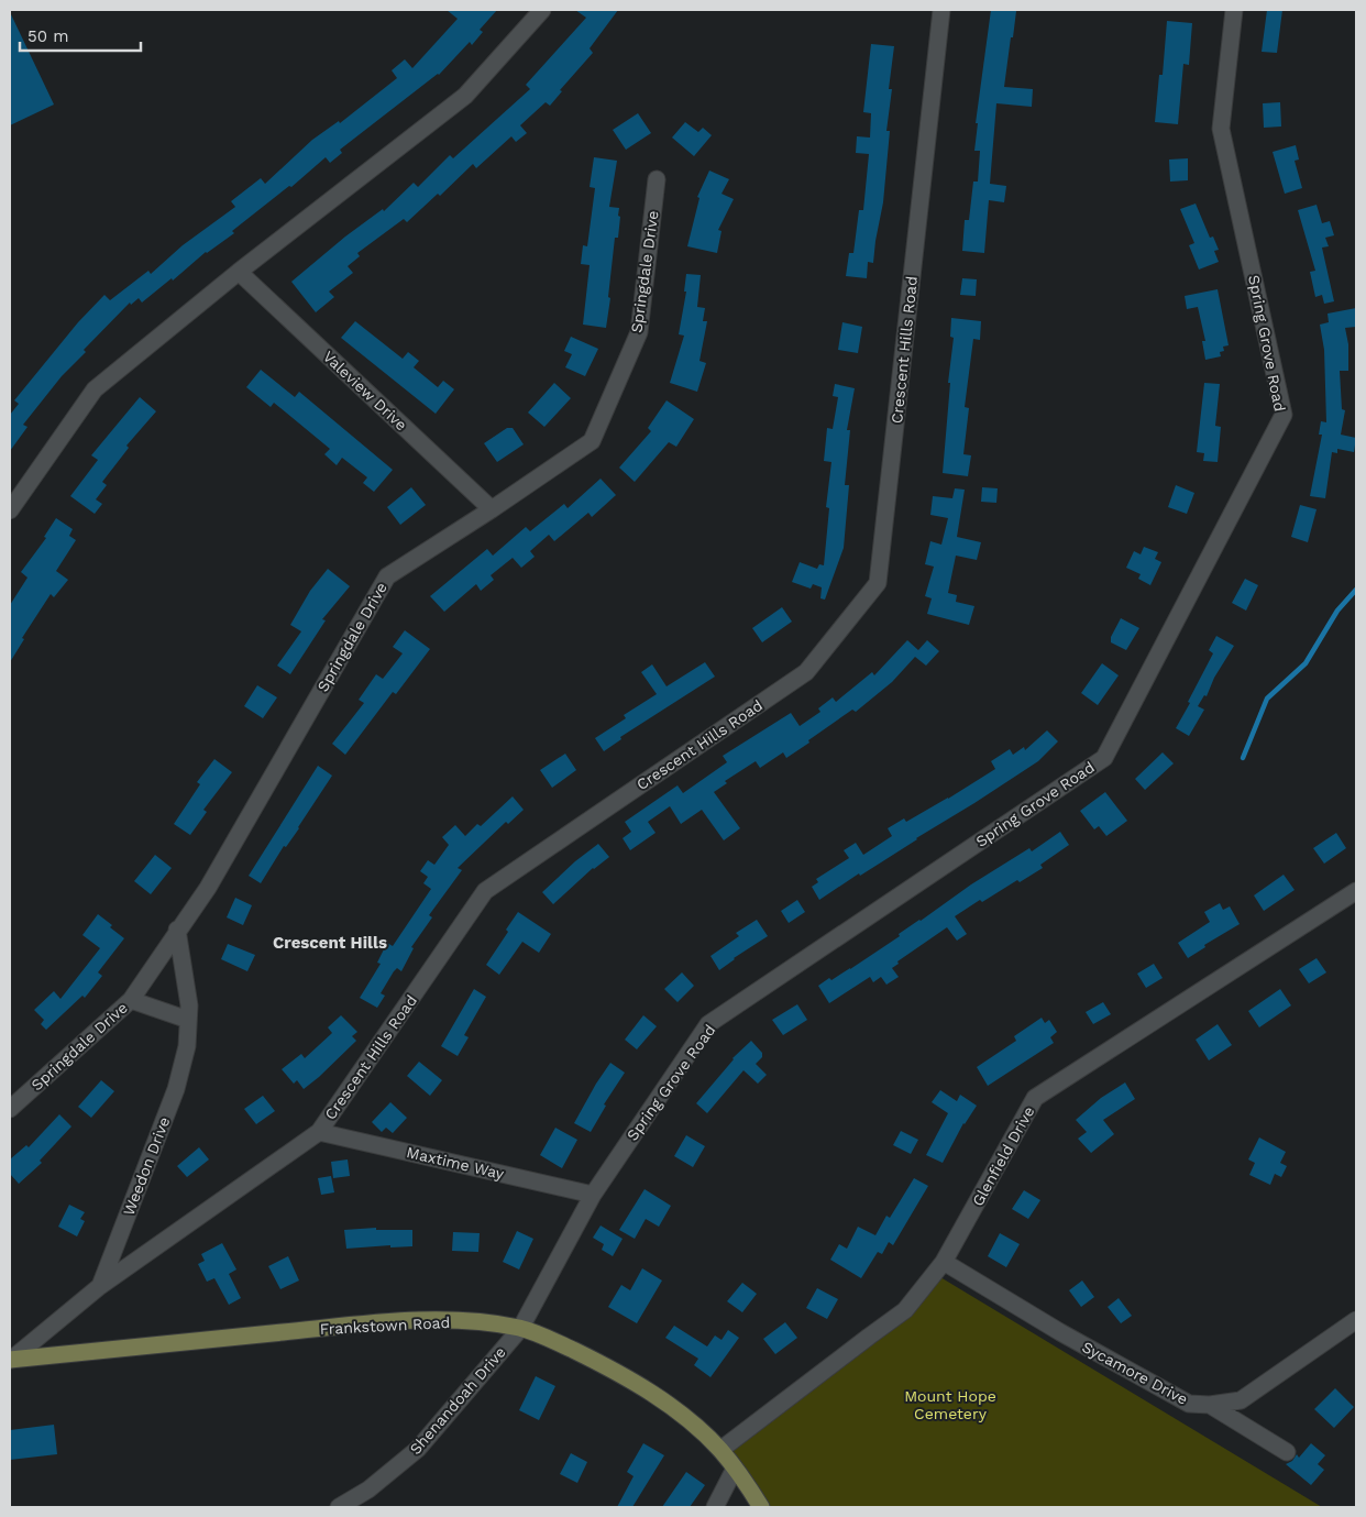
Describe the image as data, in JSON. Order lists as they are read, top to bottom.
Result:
{
  "streets": {
    "main road": ["Frankstown Road"],
    "street": [
      "Springdale Drive",
      "Spring Grove Road",
      "Crescent Hills Road",
      "Valeview Drive",
      "Glenfield Drive",
      "Maxtime Way",
      "Weedon Drive",
      "Sycamore Drive",
      "Shenandoah Drive"
    ]
  },
  "crossings": [
    ["Springdale Drive", "Valeview Drive"],
    ["Springdale Drive", "Weedon Drive"],
    ["Spring Grove Road", "Maxtime Way"],
    ["Spring Grove Road", "Frankstown Road"],
    ["Spring Grove Road", "Shenandoah Drive"],
    ["Crescent Hills Road", "Maxtime Way"],
    ["Crescent Hills Road", "Weedon Drive"],
    ["Glenfield Drive", "Frankstown Road"],
    ["Glenfield Drive", "Sycamore Drive"],
    ["Weedon Drive", "Frankstown Road"],
    ["Frankstown Road", "Shenandoah Drive"]
  ],
  "districts": ["Crescent Hills"],
  "parks": ["Mount Hope Cemetery"],
  "scale_bar": "50 m"
}
